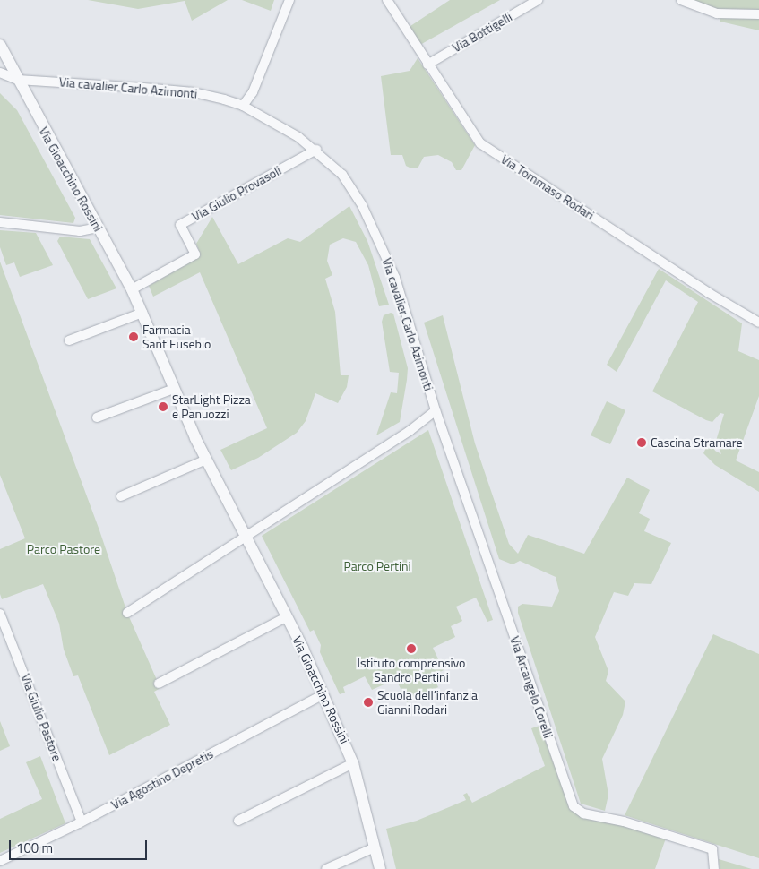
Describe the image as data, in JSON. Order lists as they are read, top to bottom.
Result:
{
  "streets": {
    "street": [
      "Via Bottigelli",
      "Via cavalier Carlo Azimonti",
      "Via Gioacchino Rossini",
      "Via Tommaso Rodari",
      "Via Giulio Provasoli",
      "Via Arcangelo Corelli",
      "Via Giulio Pastore",
      "Via Agostino Depretis"
    ]
  },
  "crossings": [
    ["Via Bottigelli", "Via Tommaso Rodari"],
    ["Via cavalier Carlo Azimonti", "Via Gioacchino Rossini"],
    ["Via cavalier Carlo Azimonti", "Via Giulio Provasoli"],
    ["Via cavalier Carlo Azimonti", "Via Arcangelo Corelli"],
    ["Via Gioacchino Rossini", "Via Giulio Provasoli"],
    ["Via Gioacchino Rossini", "Via Agostino Depretis"],
    ["Via Giulio Pastore", "Via Agostino Depretis"]
  ],
  "parks": ["Parco Pastore", "Parco Pertini"],
  "places": [
    "Farmacia Sant'Eusebio",
    "StarLight Pizza e Panuozzi",
    "Cascina Stramare",
    "Istituto comprensivo Sandro Pertini",
    "Scuola dell’infanzia Gianni Rodari"
  ],
  "scale_bar": "100 m"
}
